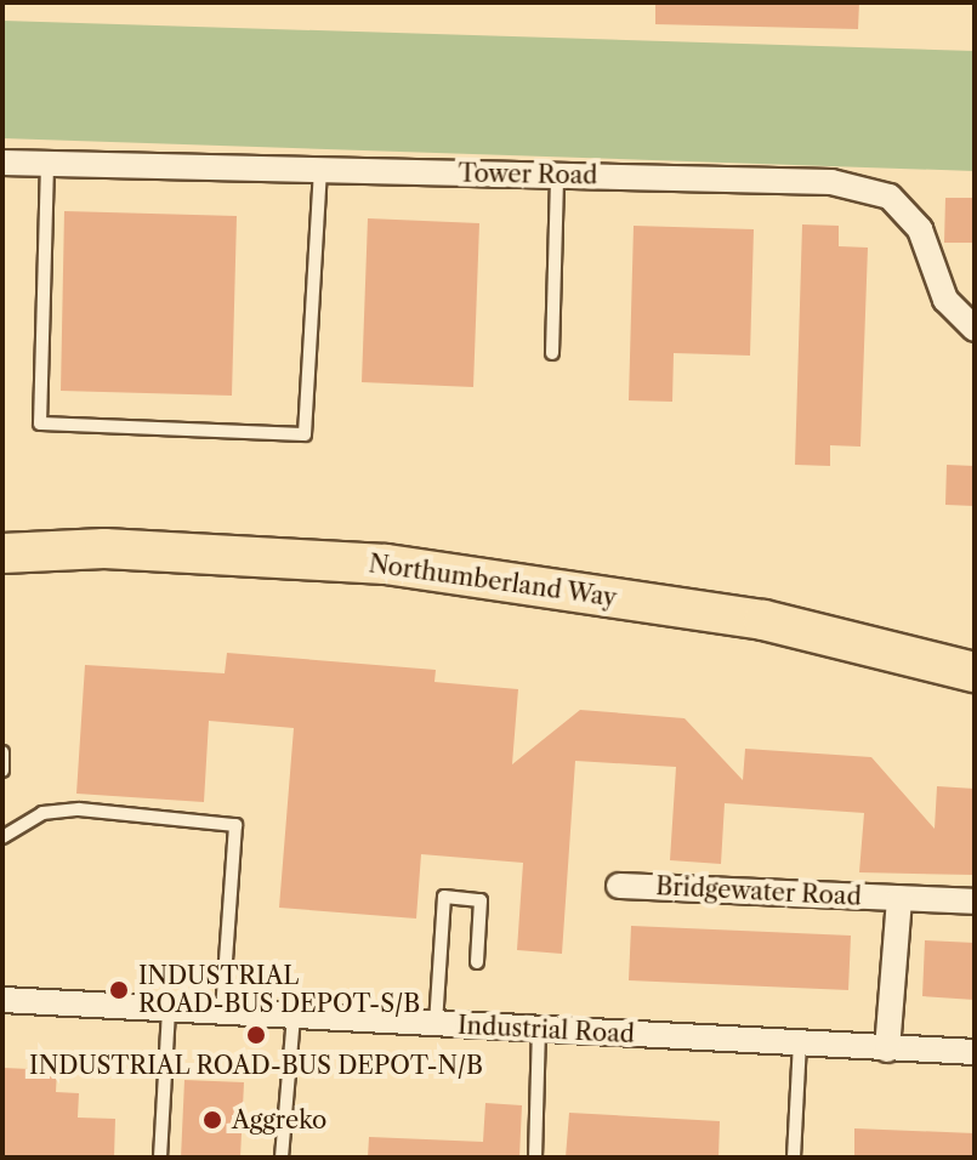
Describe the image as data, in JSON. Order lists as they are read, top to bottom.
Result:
{
  "streets": {
    "main road": ["Northumberland Way"],
    "street": ["Tower Road", "Bridgewater Road", "Industrial Road"]
  },
  "places": ["INDUSTRIAL ROAD-BUS DEPOT-S/B", "INDUSTRIAL ROAD-BUS DEPOT-N/B", "Aggreko"]
}
